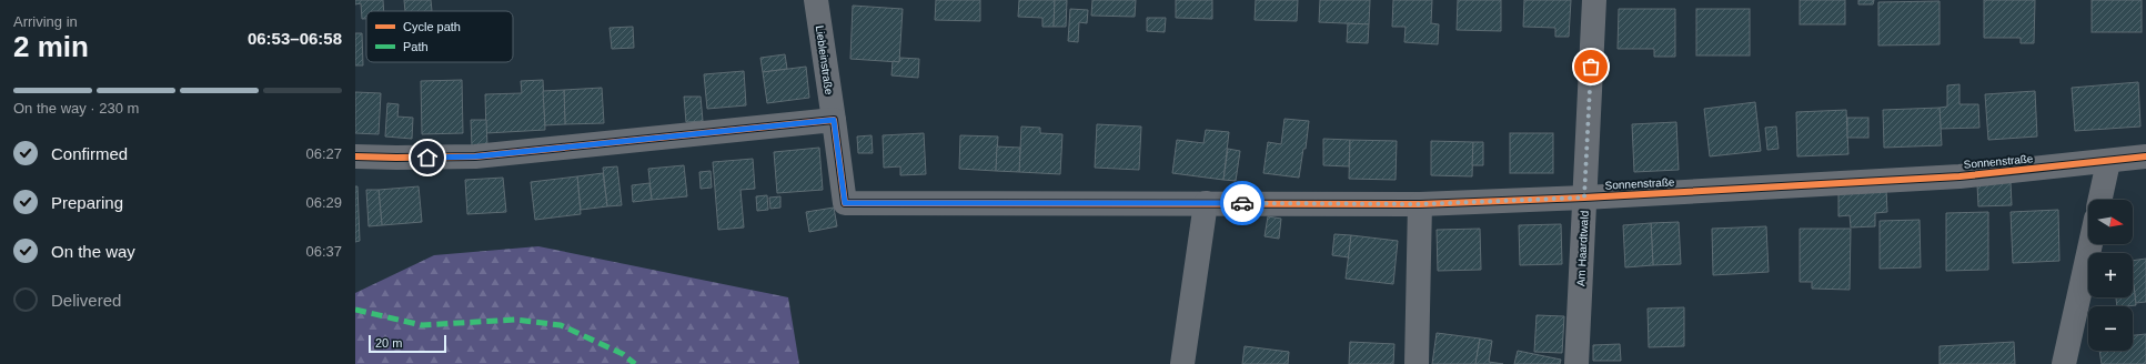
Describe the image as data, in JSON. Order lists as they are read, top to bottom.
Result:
{
  "streets": {
    "street": ["Liebleinstraße", "Sonnenstraße", "Am Haardtwald"]
  },
  "crossings": [
    ["Liebleinstraße", "Sonnenstraße"],
    ["Sonnenstraße", "Am Haardtwald"]
  ],
  "legend": ["Cycle path", "Path"],
  "scale_bar": "20 m",
  "north": "right",
  "page": {
    "heading": ["2 min", "Arriving in", "06:53–06:58"],
    "bar": "On the way · 230 m",
    "list": [
      ["Confirmed", "06:27"],
      ["Preparing", "06:29"],
      ["On the way", "06:37"],
      "Delivered"
    ],
    "map_buttons": ["+", "−"],
    "scale": "20 m"
  }
}
